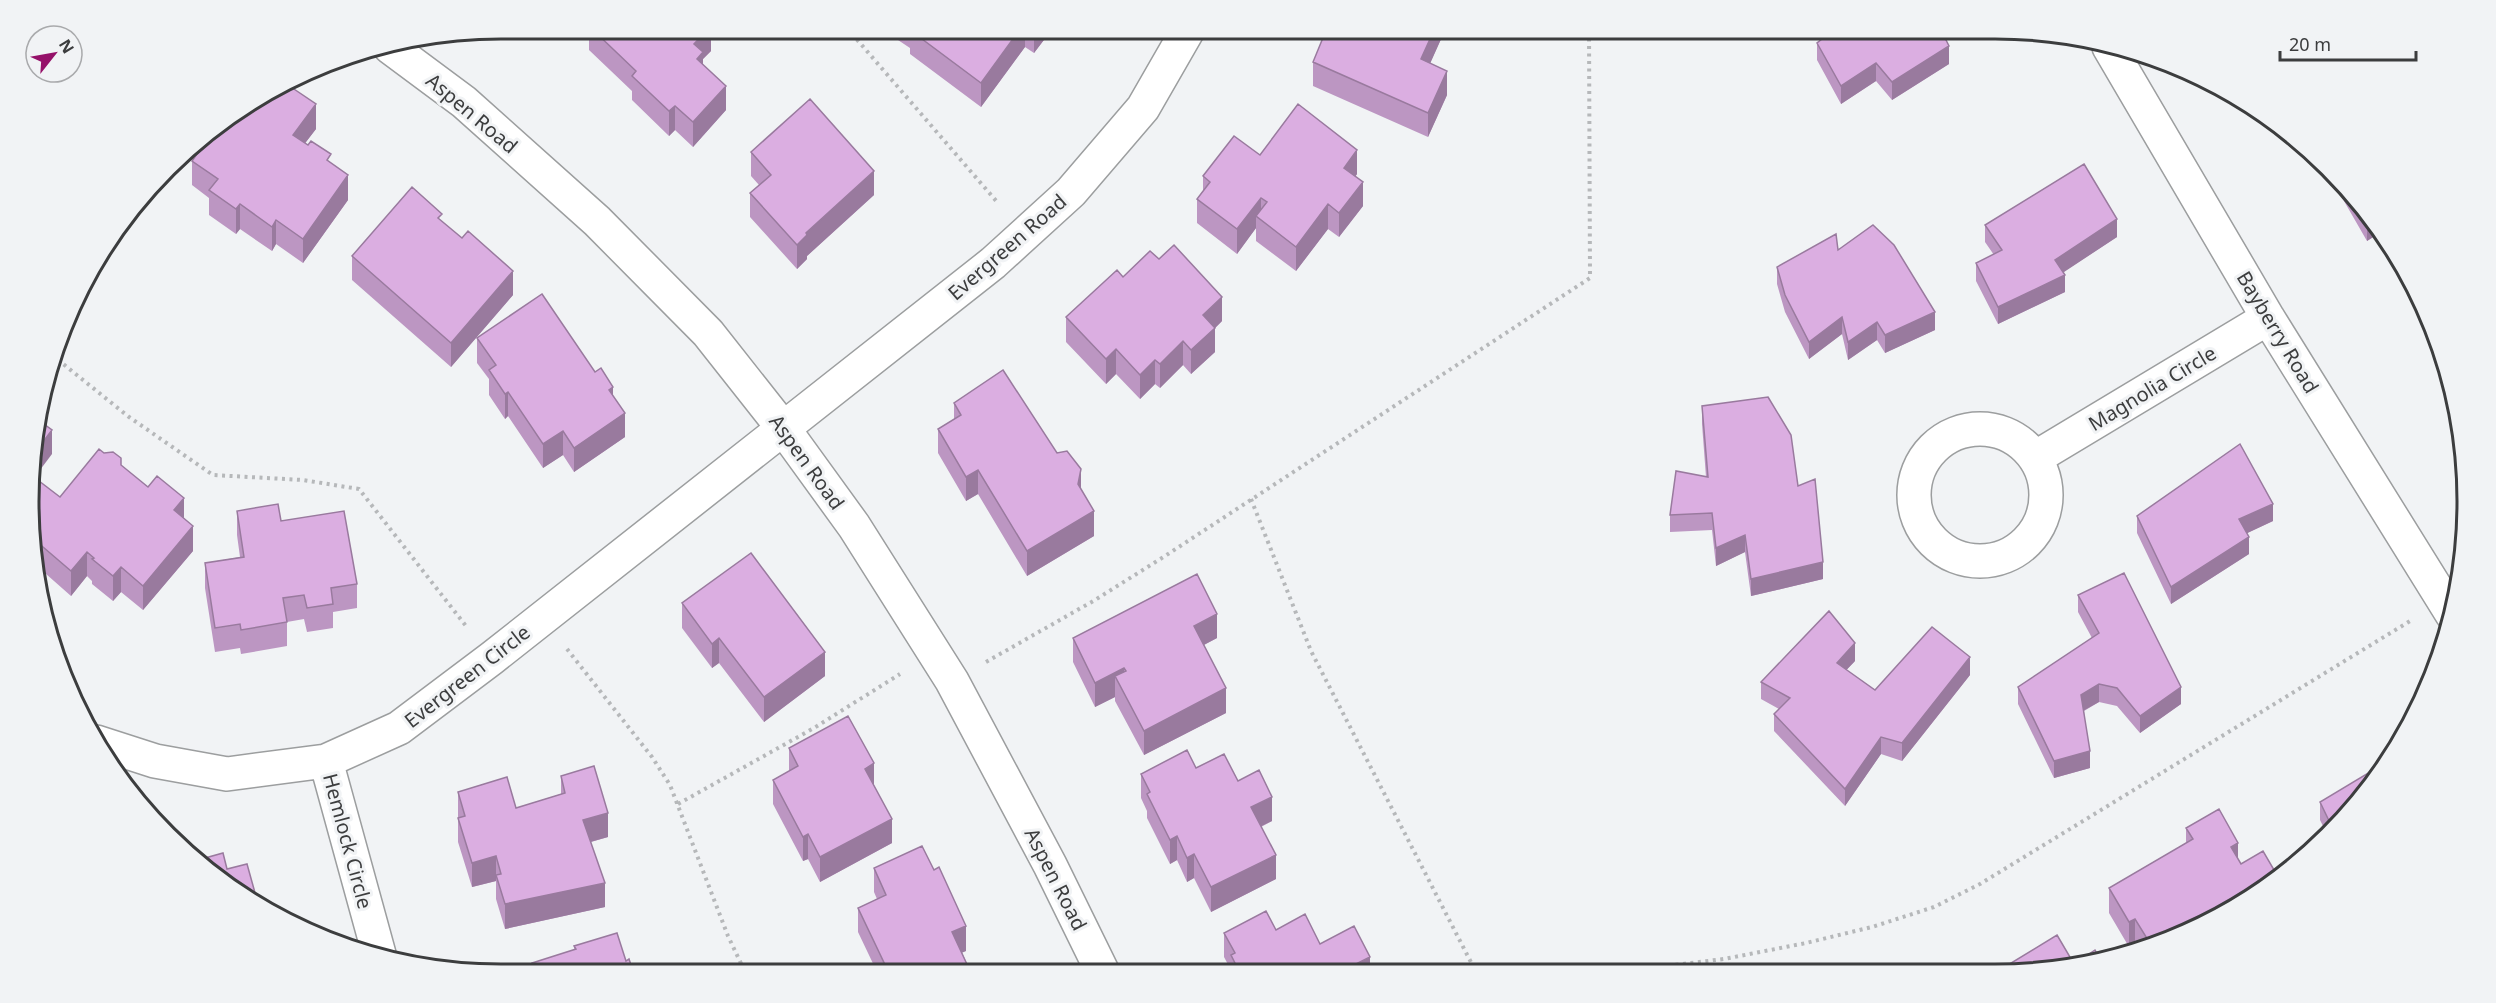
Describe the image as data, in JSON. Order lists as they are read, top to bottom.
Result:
{
  "streets": {
    "street": [
      "Aspen Road",
      "Evergreen Road",
      "Bayberry Road",
      "Magnolia Circle",
      "Evergreen Circle",
      "Hemlock Circle"
    ]
  },
  "crossings": [
    ["Aspen Road", "Evergreen Road"],
    ["Aspen Road", "Evergreen Circle"],
    ["Evergreen Road", "Evergreen Circle"],
    ["Bayberry Road", "Magnolia Circle"],
    ["Evergreen Circle", "Hemlock Circle"]
  ],
  "scale_bar": "20 m",
  "north": "top right"
}
